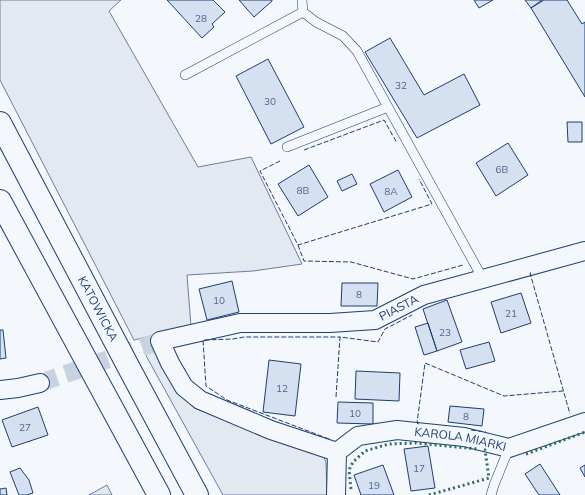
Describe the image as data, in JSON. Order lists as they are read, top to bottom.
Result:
{
  "streets": {
    "main road": ["KATOWICKA"],
    "street": ["PIASTA", "KAROLA MIARKI"]
  },
  "crossings": [
    ["PIASTA", "KAROLA MIARKI"]
  ],
  "house_numbers": [
    "28",
    "32",
    "30",
    "6B",
    "8B",
    "8A",
    "8",
    "10",
    "21",
    "23",
    "12",
    "10",
    "8",
    "27",
    "17",
    "19"
  ]
}
